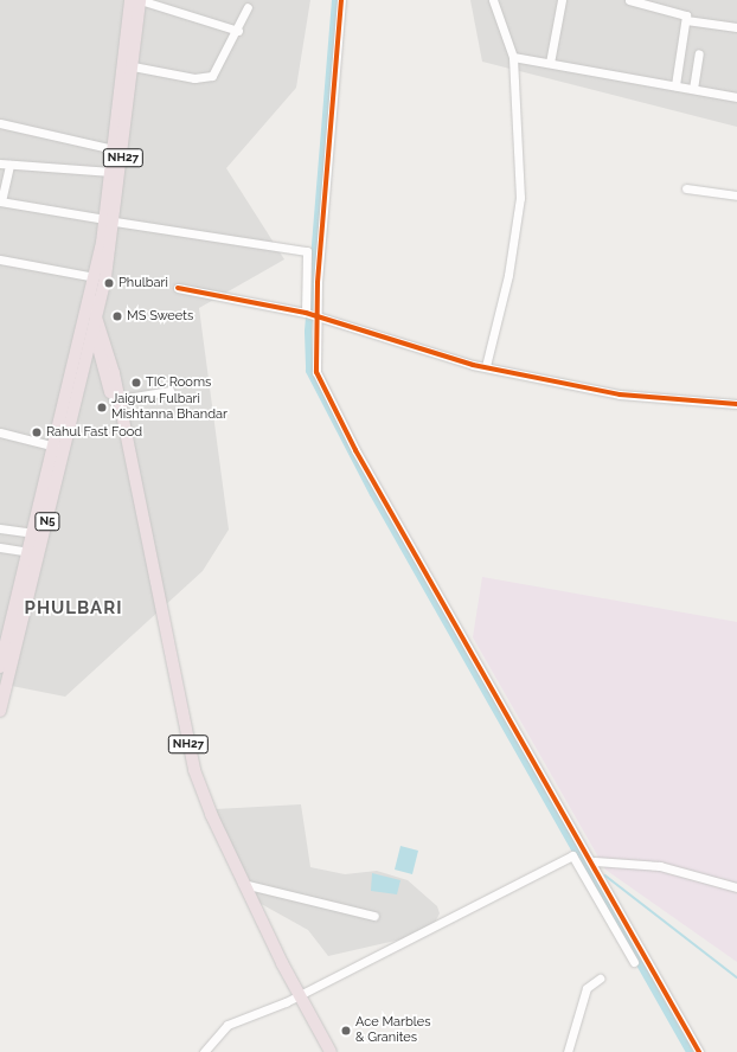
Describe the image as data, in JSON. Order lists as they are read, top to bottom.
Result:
{
  "streets": {
    "highway": ["NH27", "N5"]
  },
  "crossings": [
    ["NH27", "N5"]
  ],
  "districts": ["PHULBARI"],
  "places": [
    "Phulbari",
    "MS Sweets",
    "TIC Rooms",
    "Jaiguru Fulbari Mishtanna Bhandar",
    "Rahul Fast Food",
    "Ace Marbles & Granites"
  ]
}
